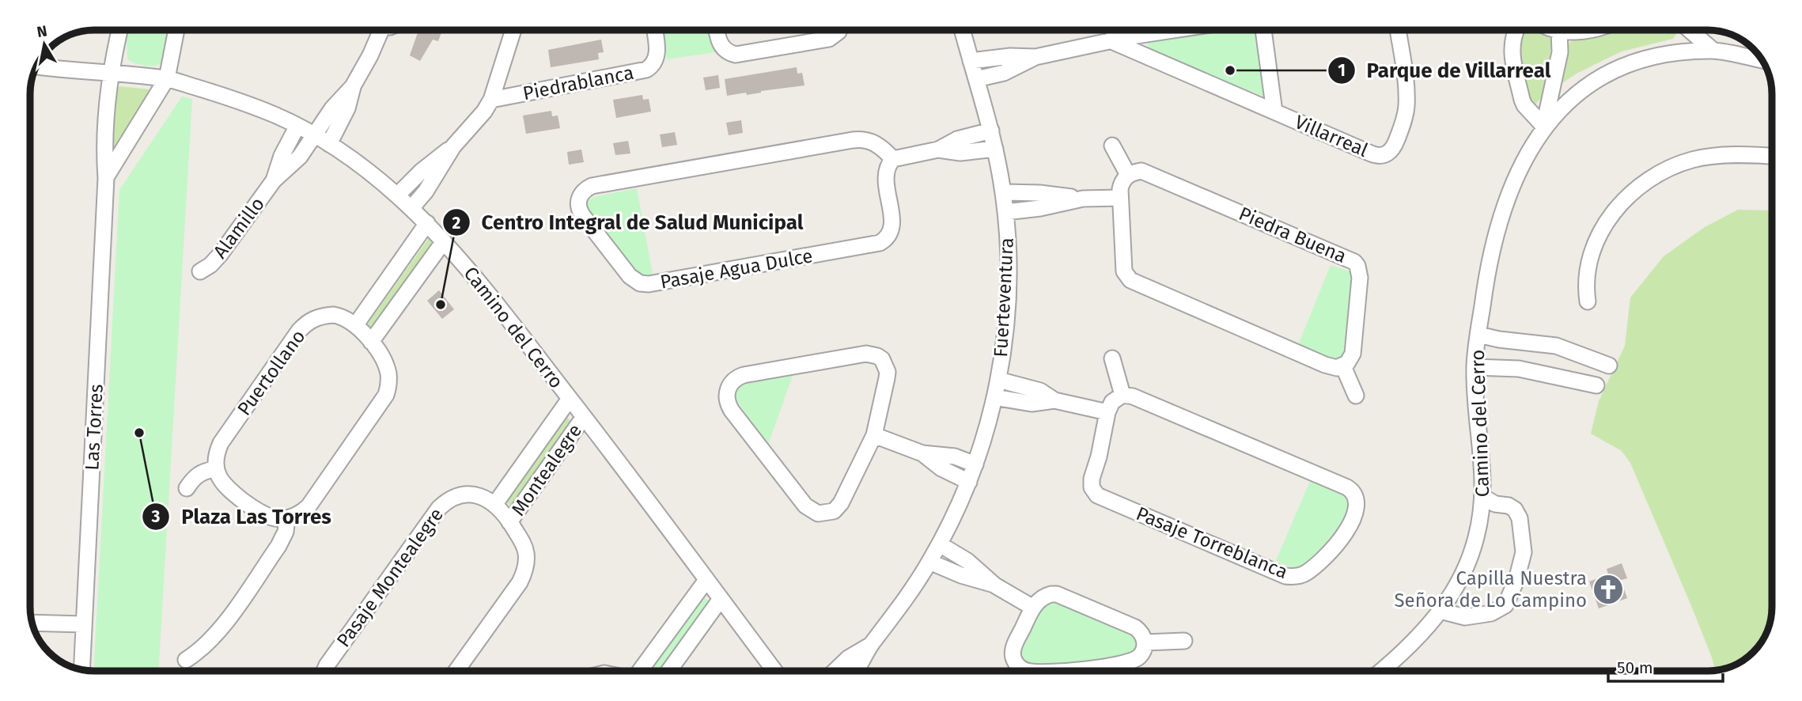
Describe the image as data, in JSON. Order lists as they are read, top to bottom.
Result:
{
  "streets": {
    "street": [
      "Piedrablanca",
      "Villarreal",
      "Alamillo",
      "Piedra Buena",
      "Pasaje Agua Dulce",
      "Fuerteventura",
      "Camino del Cerro",
      "Puertollano",
      "Las Torres",
      "Montealegre",
      "Pasaje Torreblanca",
      "Pasaje Montealegre"
    ]
  },
  "crossings": [
    ["Piedrablanca", "Camino del Cerro"],
    ["Alamillo", "Camino del Cerro"],
    ["Camino del Cerro", "Las Torres"],
    ["Camino del Cerro", "Montealegre"],
    ["Montealegre", "Pasaje Montealegre"]
  ],
  "places": {
    "other": ["Parque de Villarreal", "Centro Integral de Salud Municipal", "Plaza Las Torres"],
    "church": ["Capilla Nuestra Señora de Lo Campino"]
  },
  "scale_bar": "50 m",
  "north": "top"
}
